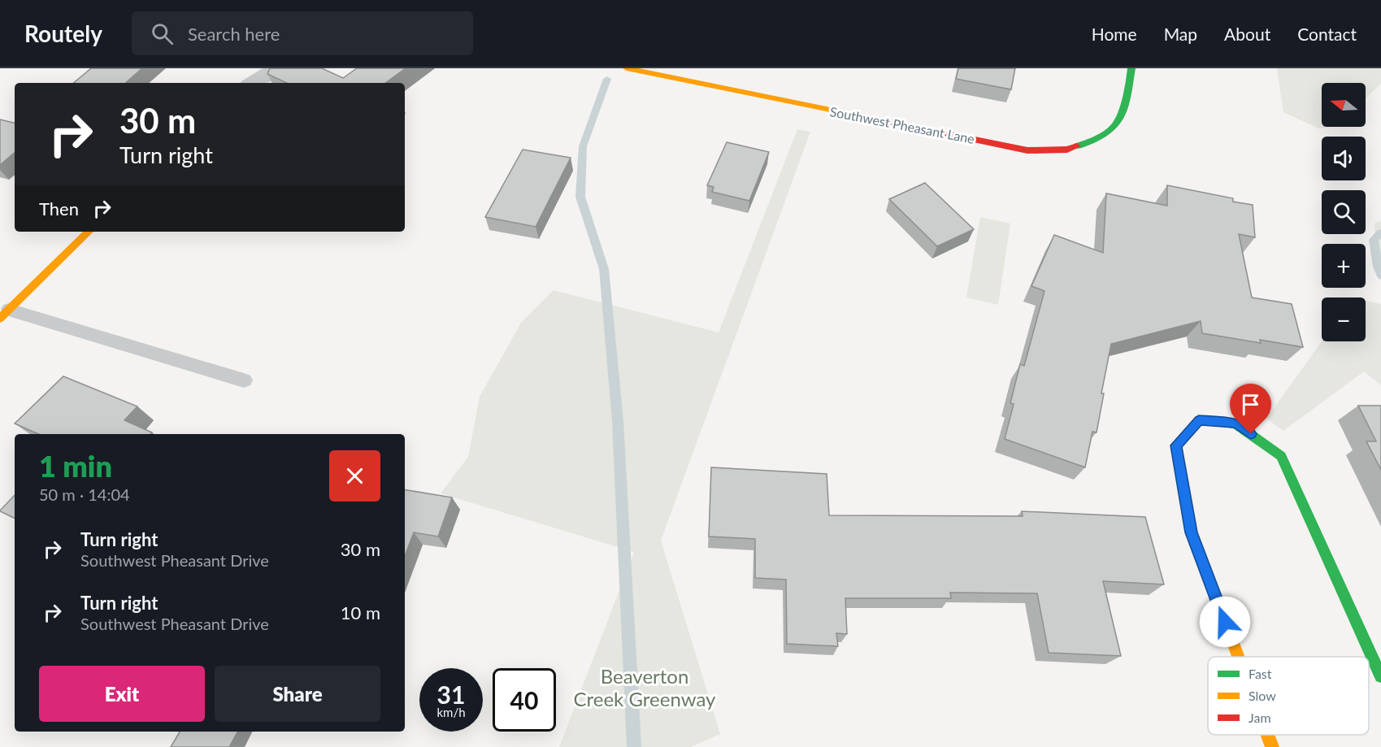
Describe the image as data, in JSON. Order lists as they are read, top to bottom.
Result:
{
  "streets": {
    "street": ["Southwest Pheasant Lane"]
  },
  "parks": ["Beaverton Creek Greenway"],
  "legend": ["Fast", "Slow", "Jam"],
  "north": "left",
  "page": {
    "header": "Routely",
    "search": "Search here",
    "nav": [
      "Home",
      "Map",
      "About",
      "Contact"
    ],
    "map_buttons": ["+", "−"],
    "turn": ["30 m", "Turn right"],
    "then": "Then",
    "heading": ["1 min", "50 m · 14:04"],
    "list": [
      {
        "name": "Turn right",
        "note": "Southwest Pheasant Drive",
        "value": "30 m"
      },
      {
        "name": "Turn right",
        "note": "Southwest Pheasant Drive",
        "value": "10 m"
      }
    ],
    "buttons": ["Exit", "Share"],
    "speed": "31 km/h",
    "limit": "40"
  }
}
